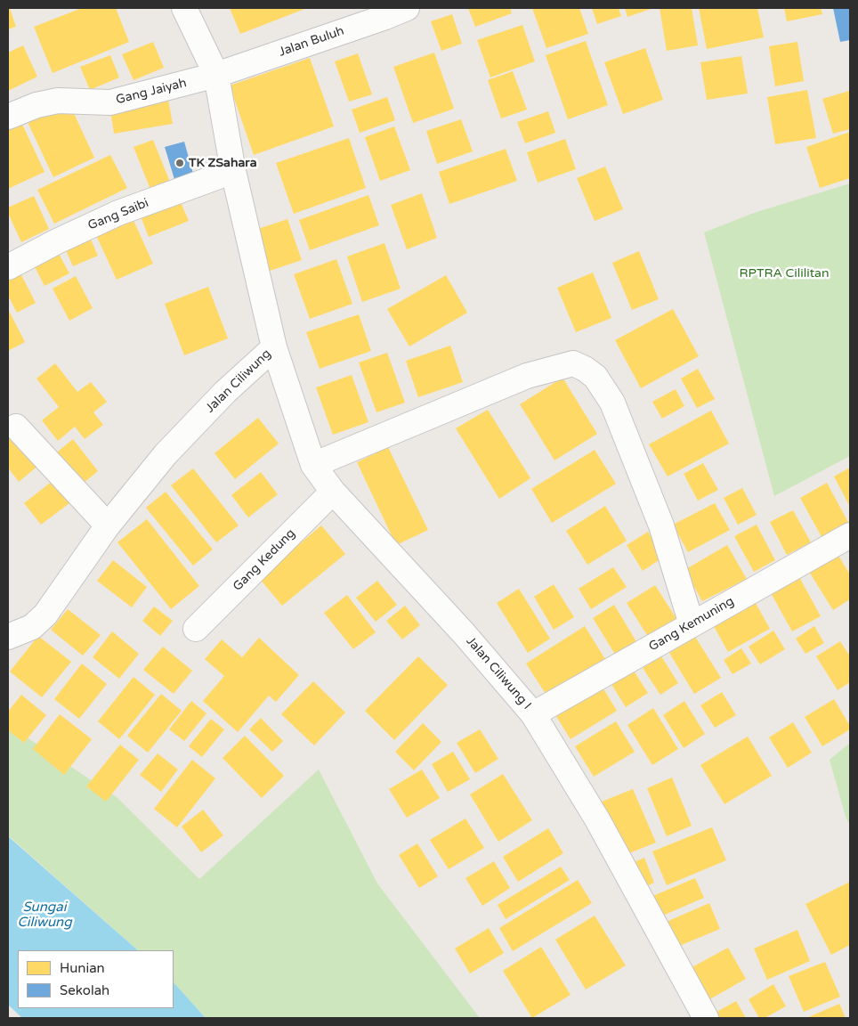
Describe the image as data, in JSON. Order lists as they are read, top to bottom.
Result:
{
  "streets": {
    "street": [
      "Jalan Buluh",
      "Gang Jaiyah",
      "Gang Saibi",
      "Jalan Ciliwung",
      "Gang Kedung",
      "Gang Kemuning",
      "Jalan Ciliwung I"
    ]
  },
  "crossings": [
    ["Jalan Buluh", "Gang Jaiyah"],
    ["Jalan Buluh", "Jalan Ciliwung"],
    ["Gang Jaiyah", "Jalan Ciliwung"],
    ["Gang Saibi", "Jalan Ciliwung"],
    ["Jalan Ciliwung", "Jalan Ciliwung I"],
    ["Gang Kedung", "Jalan Ciliwung I"],
    ["Gang Kemuning", "Jalan Ciliwung I"]
  ],
  "water": ["Sungai Ciliwung"],
  "parks": ["RPTRA Cililitan"],
  "places": ["TK ZSahara"],
  "legend": ["Hunian", "Sekolah"]
}
